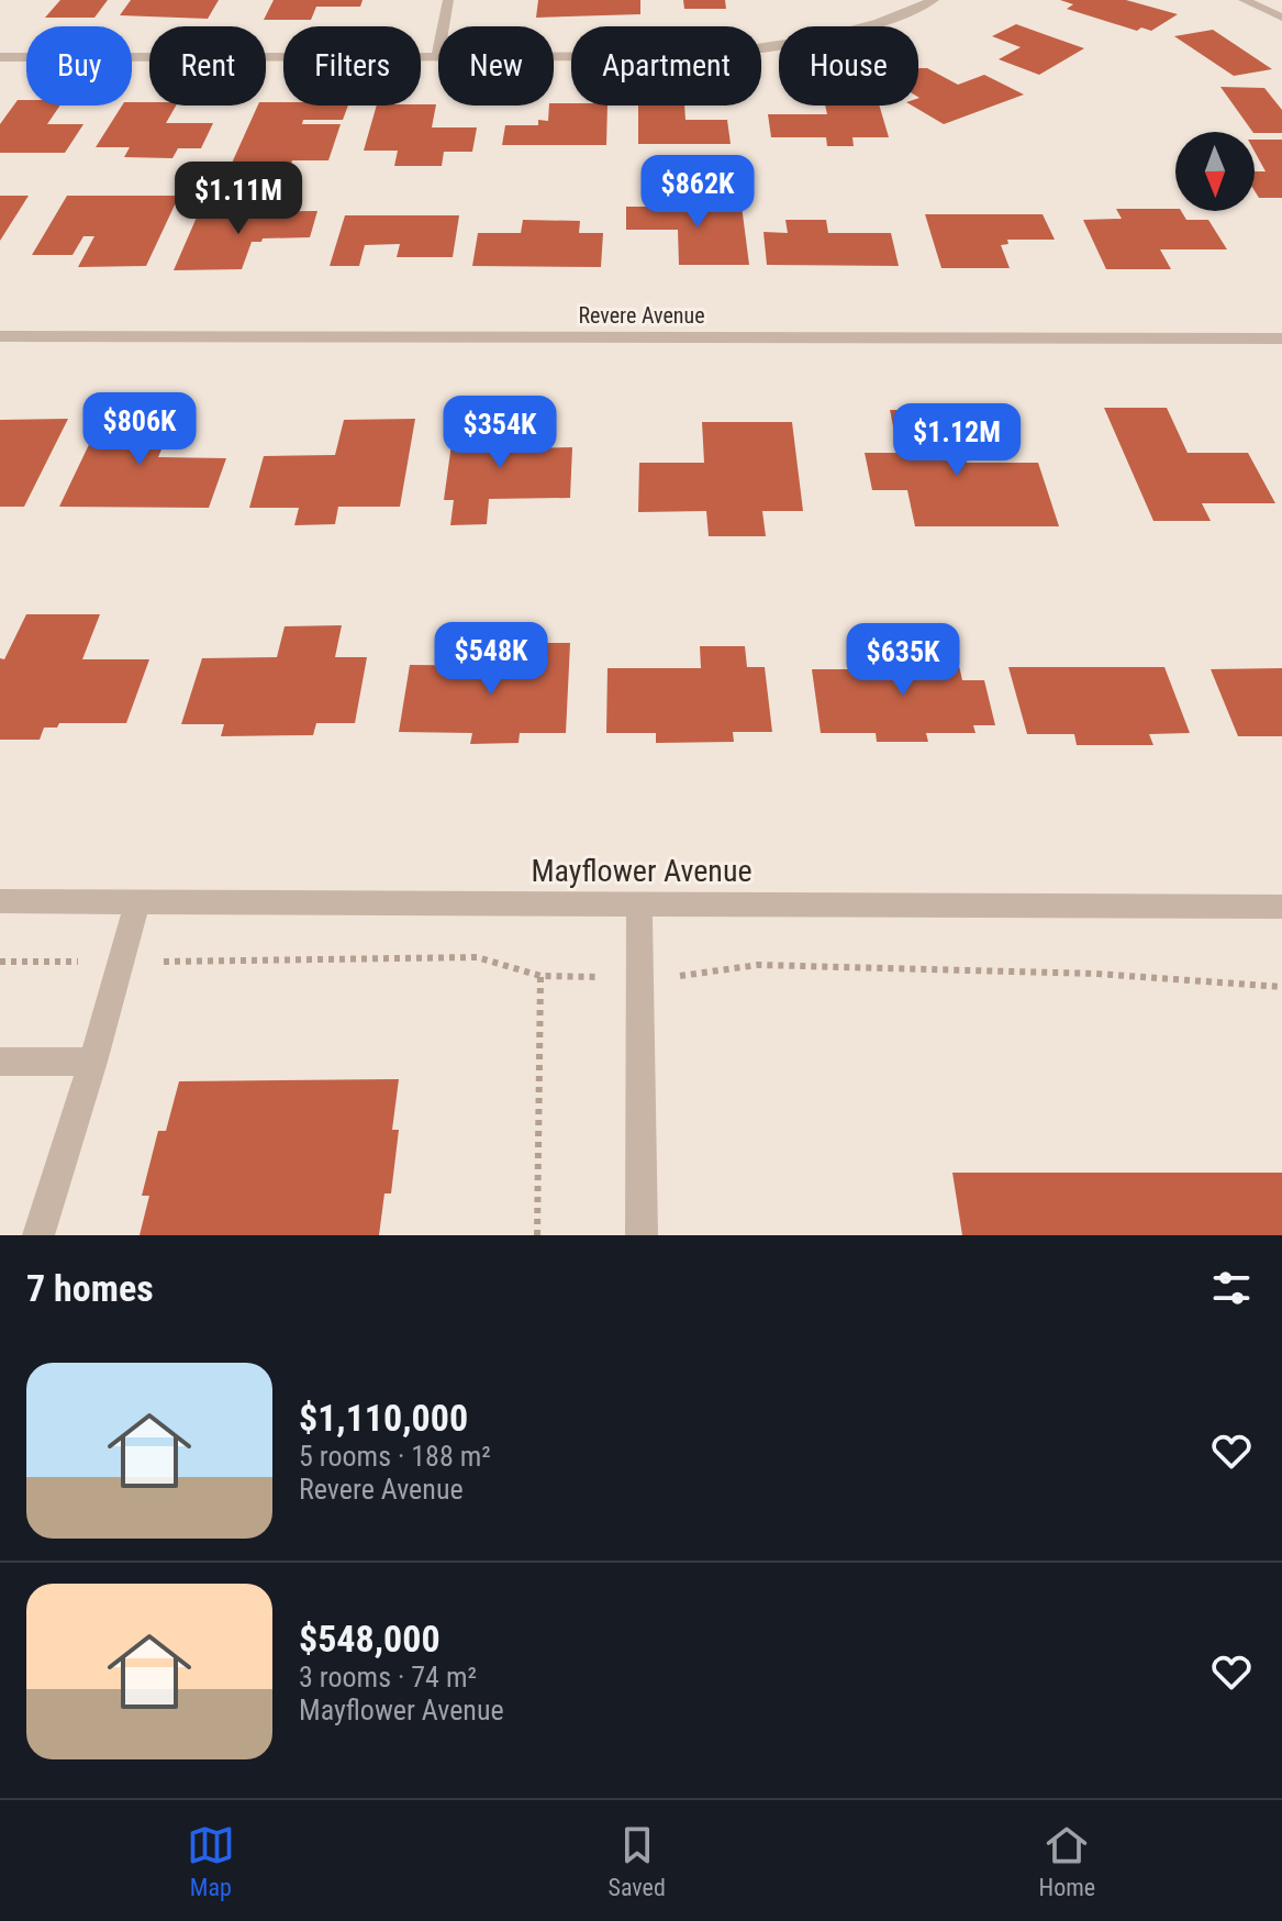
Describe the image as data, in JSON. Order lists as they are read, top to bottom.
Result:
{
  "streets": {
    "street": ["Revere Avenue", "Mayflower Avenue"]
  },
  "north": "bottom",
  "page": {
    "chip": [
      "Buy",
      "Rent",
      "Filters",
      "New",
      "Apartment",
      "House"
    ],
    "price": [
      "$862K",
      "$1.11M",
      "$806K",
      "$354K",
      "$1.12M",
      "$548K",
      "$635K"
    ],
    "heading": "7 homes",
    "list": [
      {
        "name": "$1,110,000",
        "note": "5 rooms · 188 m² · Revere Avenue"
      },
      {
        "name": "$548,000",
        "note": "3 rooms · 74 m² · Mayflower Avenue"
      }
    ],
    "tabs": ["Map", "Saved", "Home"]
  }
}
